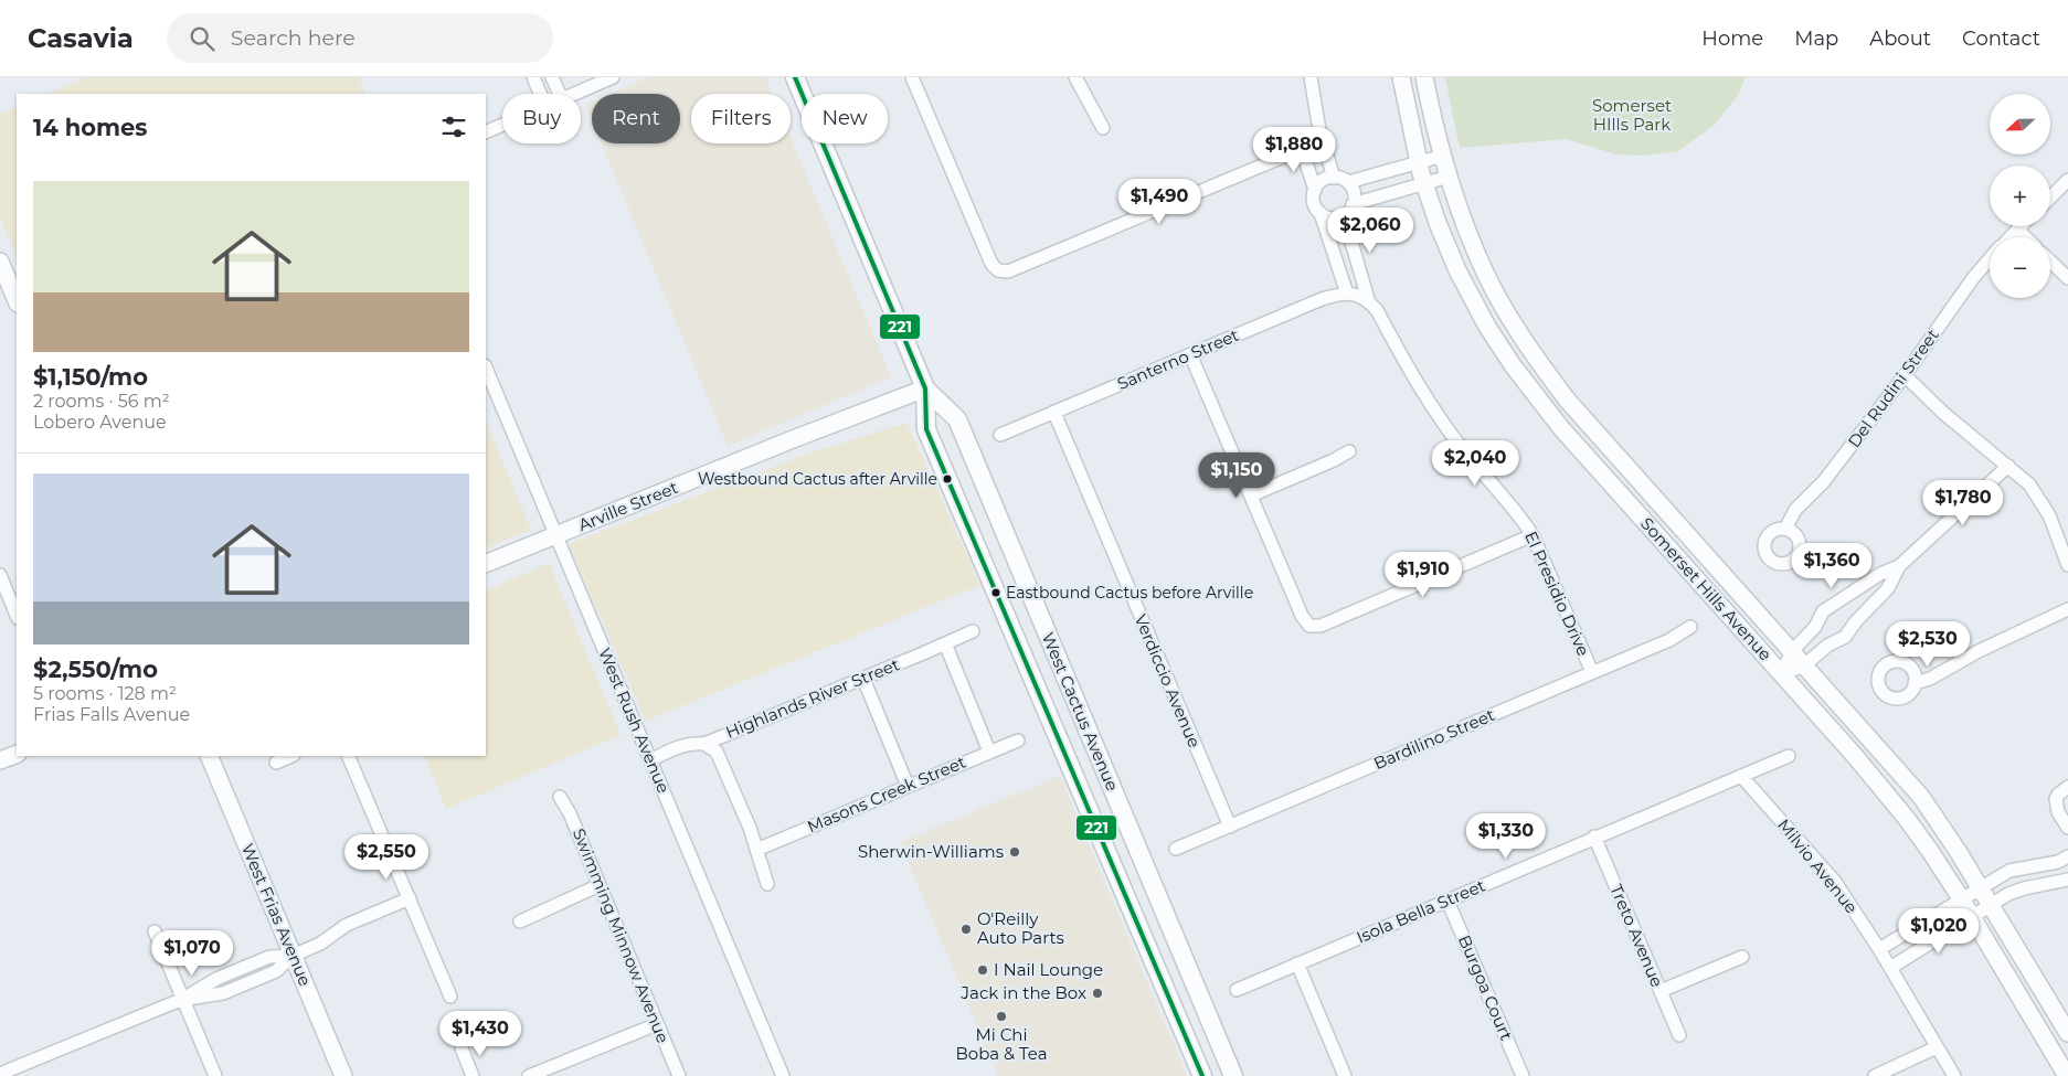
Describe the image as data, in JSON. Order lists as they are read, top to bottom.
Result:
{
  "streets": {
    "main road": [
      "Arville Street",
      "Somerset Hills Avenue",
      "West Cactus Avenue",
      "West Frias Avenue"
    ],
    "street": [
      "Santerno Street",
      "Del Rudini Street",
      "El Presidio Drive",
      "Verdiccio Avenue",
      "Highlands River Street",
      "West Rush Avenue",
      "Bardilino Street",
      "Masons Creek Street",
      "Milvio Avenue",
      "Isola Bella Street",
      "Swimming Minnow Avenue",
      "Treto Avenue",
      "Burgoa Court"
    ]
  },
  "crossings": [
    ["Santerno Street", "El Presidio Drive"],
    ["Santerno Street", "Verdiccio Avenue"],
    ["Arville Street", "West Cactus Avenue"],
    ["Arville Street", "West Rush Avenue"],
    ["El Presidio Drive", "Bardilino Street"],
    ["Verdiccio Avenue", "Bardilino Street"],
    ["Highlands River Street", "West Rush Avenue"],
    ["Milvio Avenue", "Isola Bella Street"],
    ["Isola Bella Street", "Treto Avenue"],
    ["Isola Bella Street", "Burgoa Court"]
  ],
  "parks": ["Somerset HIlls Park"],
  "places": [
    "Westbound Cactus after Arville",
    "Eastbound Cactus before Arville",
    "Sherwin-Williams",
    "O'Reilly Auto Parts",
    "I Nail Lounge",
    "Jack in the Box",
    "Mi Chi Boba & Tea"
  ],
  "lines": ["transit line 221"],
  "north": "left",
  "page": {
    "header": "Casavia",
    "search": "Search here",
    "nav": [
      "Home",
      "Map",
      "About",
      "Contact"
    ],
    "map_buttons": ["+", "−"],
    "chip": [
      "Buy",
      "Rent",
      "Filters",
      "New"
    ],
    "heading": "14 homes",
    "price": [
      "$1,880",
      "$1,490",
      "$2,060",
      "$2,040",
      "$1,150",
      "$1,780",
      "$1,360",
      "$1,910",
      "$2,530",
      "$1,330",
      "$2,550",
      "$1,020",
      "$1,070",
      "$1,430"
    ],
    "list": [
      {
        "name": "$1,150/mo",
        "note": "2 rooms · 56 m² · Lobero Avenue"
      },
      {
        "name": "$2,550/mo",
        "note": "5 rooms · 128 m² · Frias Falls Avenue"
      }
    ]
  }
}
